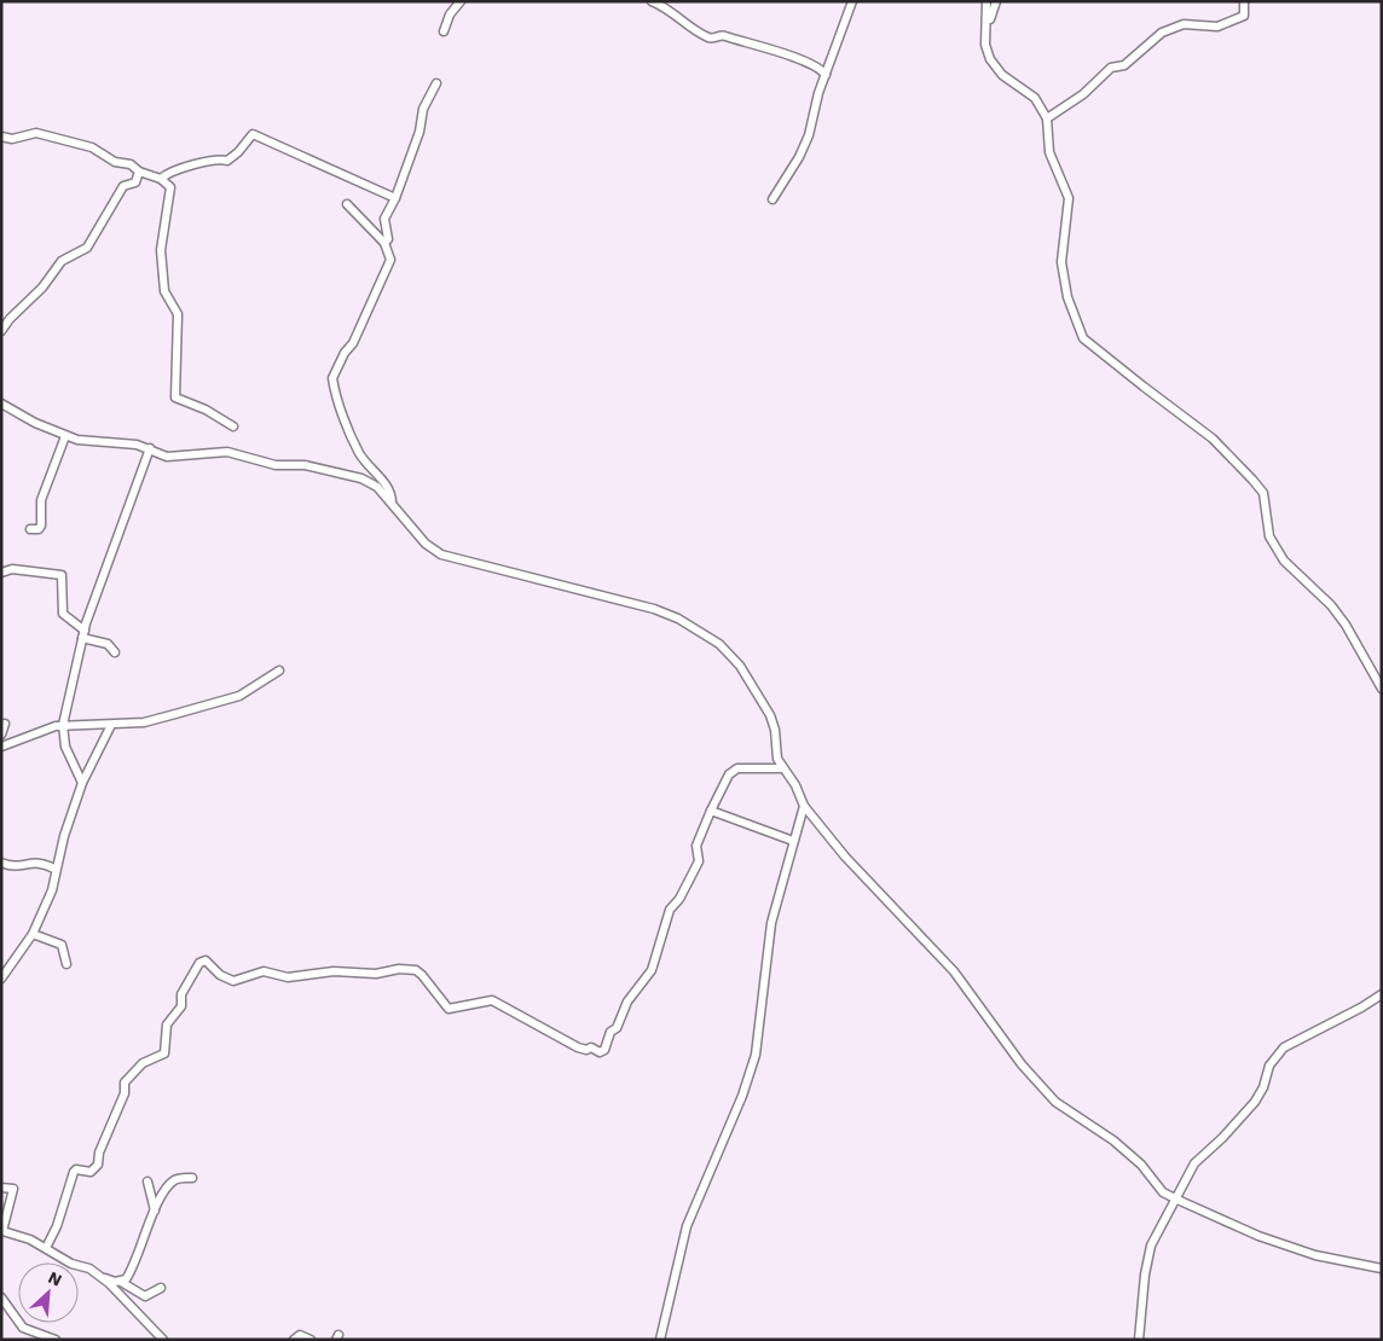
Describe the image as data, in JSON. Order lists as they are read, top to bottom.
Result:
{
  "north": "top right"
}
